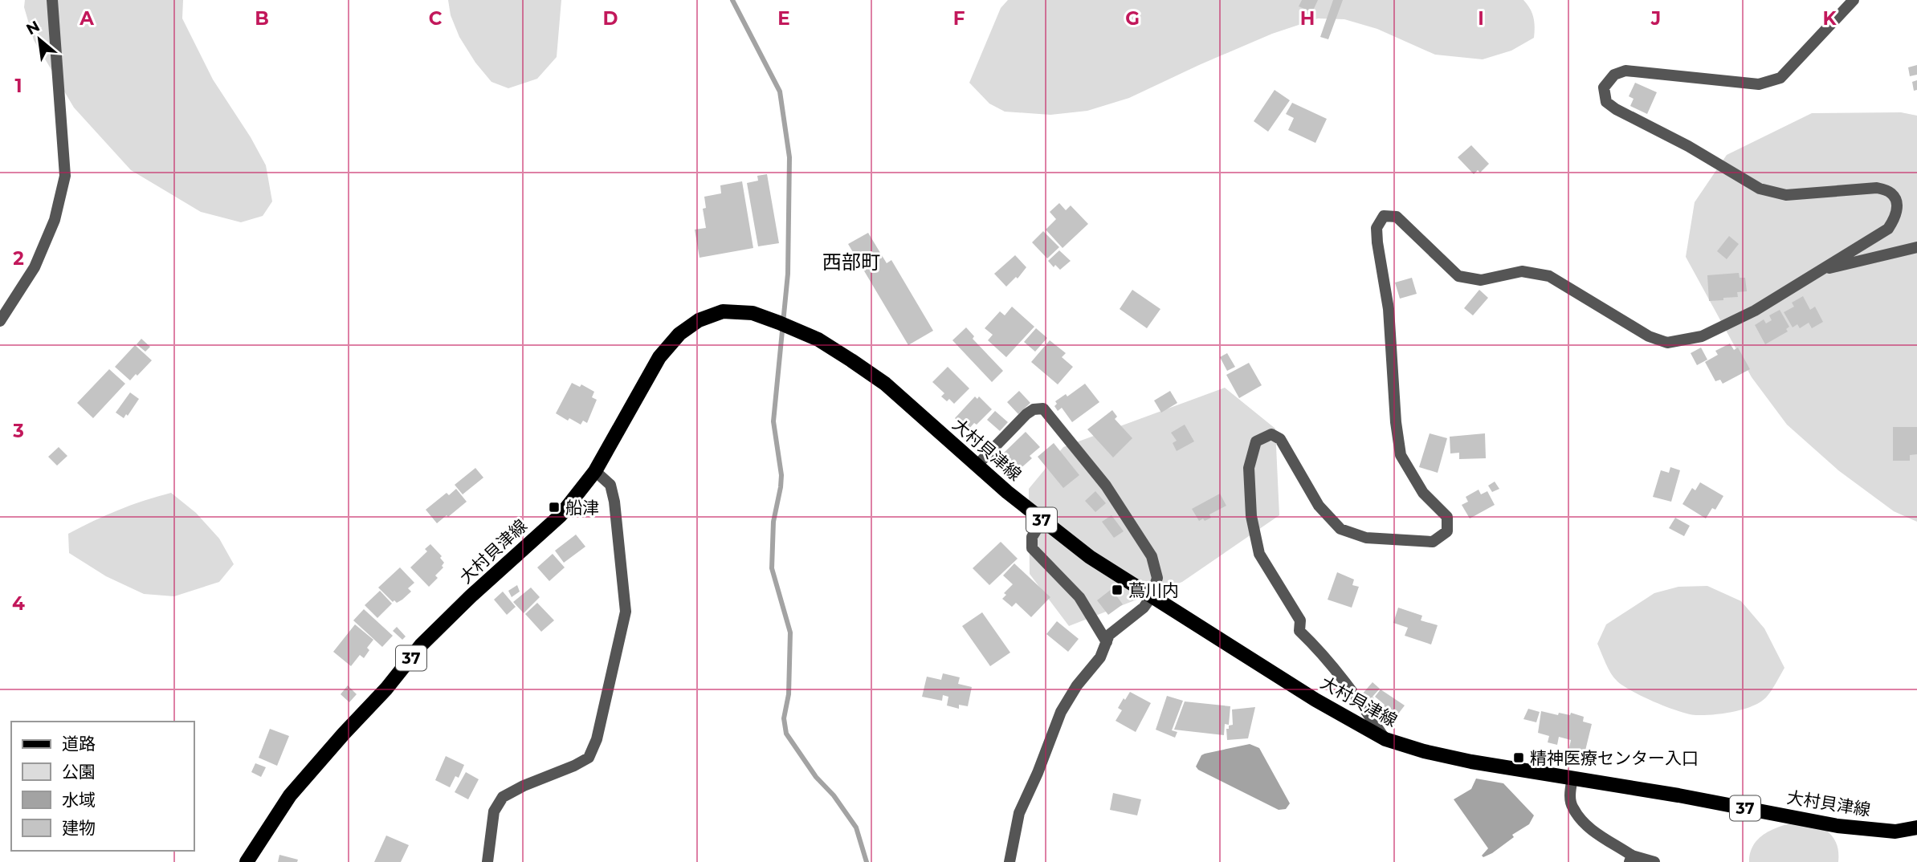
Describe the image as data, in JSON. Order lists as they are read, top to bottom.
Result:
{
  "streets": {
    "main road": ["大村貝津線", "37"]
  },
  "districts": ["西部町"],
  "places": {
    "transit": ["船津", "蔦川内", "精神医療センター入口"]
  },
  "legend": [
    "道路",
    "公園",
    "水域",
    "建物"
  ],
  "north": "top left",
  "grid": {
    "columns": [
      "A",
      "B",
      "C",
      "D",
      "E",
      "F",
      "G",
      "H",
      "I",
      "J",
      "K"
    ],
    "rows": [
      "1",
      "2",
      "3",
      "4"
    ]
  }
}
